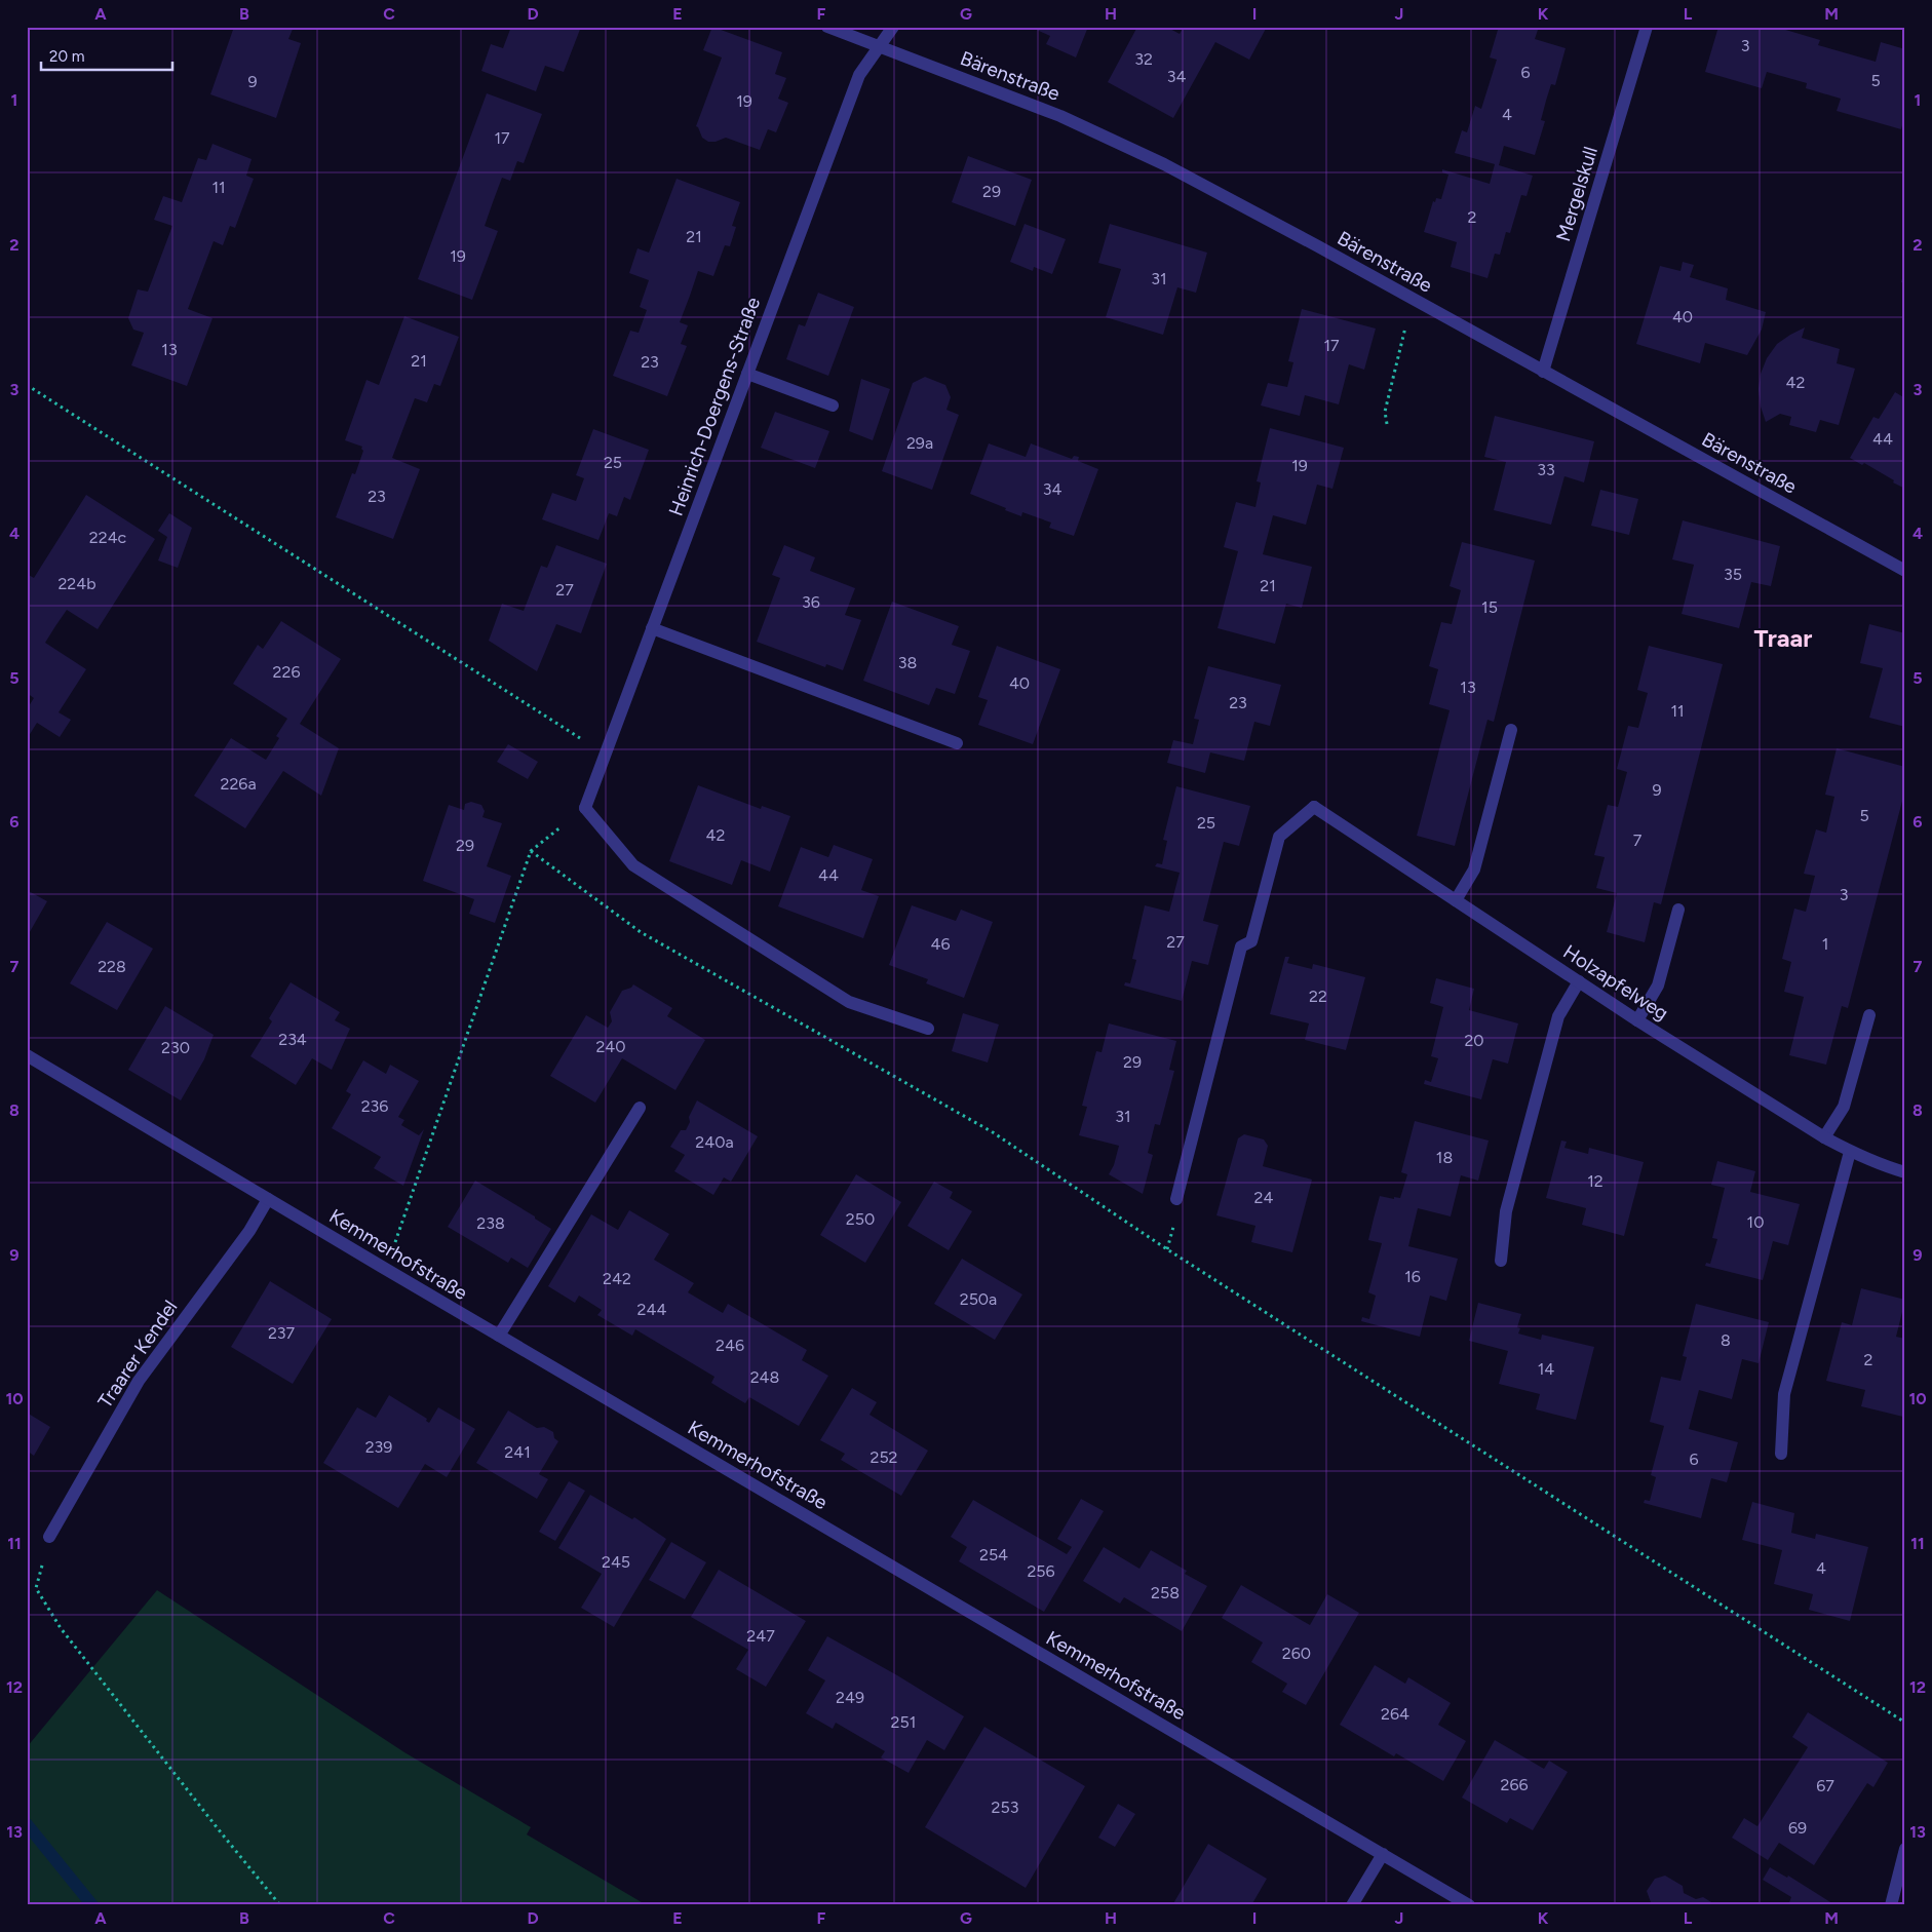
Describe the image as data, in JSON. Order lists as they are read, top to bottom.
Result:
{
  "streets": {
    "street": [
      "Bärenstraße",
      "Mergelskull",
      "Heinrich-Doergens-Straße",
      "Holzapfelweg",
      "Kemmerhofstraße",
      "Traarer Kendel"
    ]
  },
  "crossings": [
    ["Bärenstraße", "Mergelskull"],
    ["Bärenstraße", "Heinrich-Doergens-Straße"],
    ["Kemmerhofstraße", "Traarer Kendel"]
  ],
  "districts": ["Traar"],
  "house_numbers": [
    "3",
    "32",
    "6",
    "34",
    "5",
    "9",
    "19",
    "4",
    "17",
    "11",
    "29",
    "2",
    "21",
    "19",
    "31",
    "40",
    "17",
    "13",
    "21",
    "23",
    "42",
    "44",
    "29a",
    "25",
    "19",
    "33",
    "34",
    "23",
    "224c",
    "35",
    "224b",
    "21",
    "27",
    "36",
    "15",
    "38",
    "226",
    "40",
    "13",
    "23",
    "11",
    "226a",
    "9",
    "5",
    "25",
    "42",
    "7",
    "29",
    "44",
    "3",
    "27",
    "46",
    "1",
    "228",
    "22",
    "234",
    "20",
    "240",
    "230",
    "29",
    "236",
    "31",
    "240a",
    "18",
    "12",
    "24",
    "250",
    "10",
    "238",
    "16",
    "242",
    "250a",
    "244",
    "237",
    "8",
    "246",
    "2",
    "14",
    "248",
    "239",
    "241",
    "252",
    "6",
    "254",
    "245",
    "4",
    "256",
    "258",
    "247",
    "260",
    "249",
    "264",
    "251",
    "266",
    "67",
    "253",
    "69"
  ],
  "scale_bar": "20 m",
  "grid": {
    "columns": [
      "A",
      "B",
      "C",
      "D",
      "E",
      "F",
      "G",
      "H",
      "I",
      "J",
      "K",
      "L",
      "M"
    ],
    "rows": [
      "1",
      "2",
      "3",
      "4",
      "5",
      "6",
      "7",
      "8",
      "9",
      "10",
      "11",
      "12",
      "13"
    ]
  }
}
